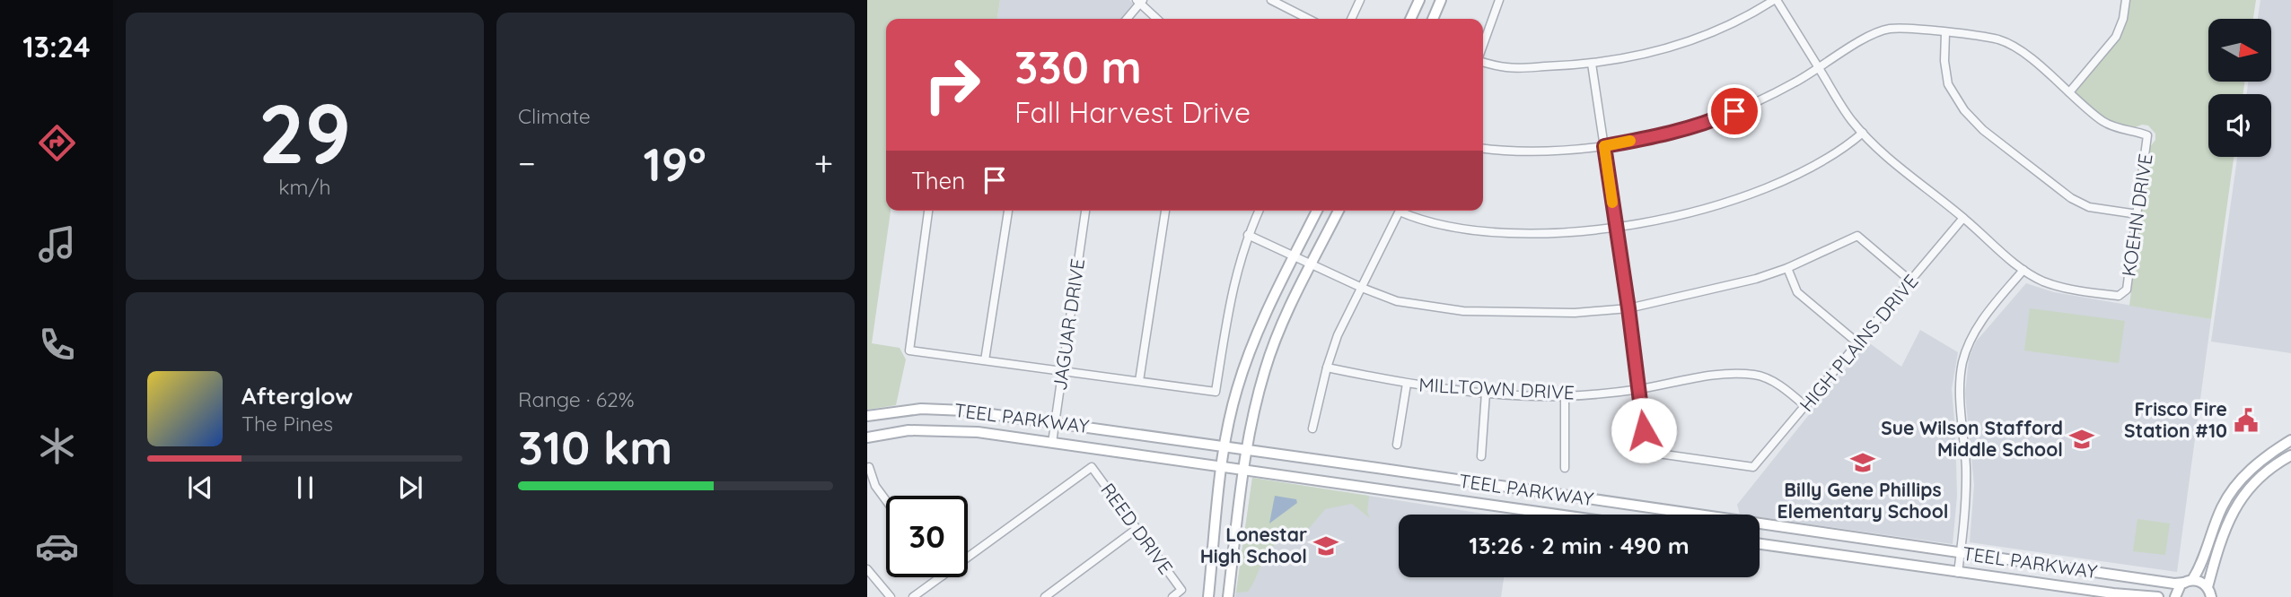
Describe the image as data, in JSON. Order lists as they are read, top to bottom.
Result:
{
  "streets": {
    "main road": ["TEEL PARKWAY"],
    "street": [
      "KOEHN DRIVE",
      "JAGUAR DRIVE",
      "HIGH PLAINS DRIVE",
      "MILLTOWN DRIVE",
      "REED DRIVE"
    ]
  },
  "crossings": [
    ["JAGUAR DRIVE", "TEEL PARKWAY"],
    ["HIGH PLAINS DRIVE", "MILLTOWN DRIVE"]
  ],
  "places": {
    "public building": ["Frisco Fire Station #10"],
    "school or university": ["Sue Wilson Stafford Middle School", "Billy Gene Phillips Elementary School", "Lonestar High School"]
  },
  "north": "right",
  "page": {
    "tabs": "13:24",
    "tile": [
      ["29", "km/h"],
      "Climate",
      ["Range · 62%", "310 km"]
    ],
    "turn": ["330 m", "Fall Harvest Drive"],
    "heat": ["−", "19°", "+"],
    "then": "Then",
    "song": ["Afterglow", "The Pines"],
    "limit": "30",
    "trip": "13:26 · 2 min · 490 m"
  }
}
